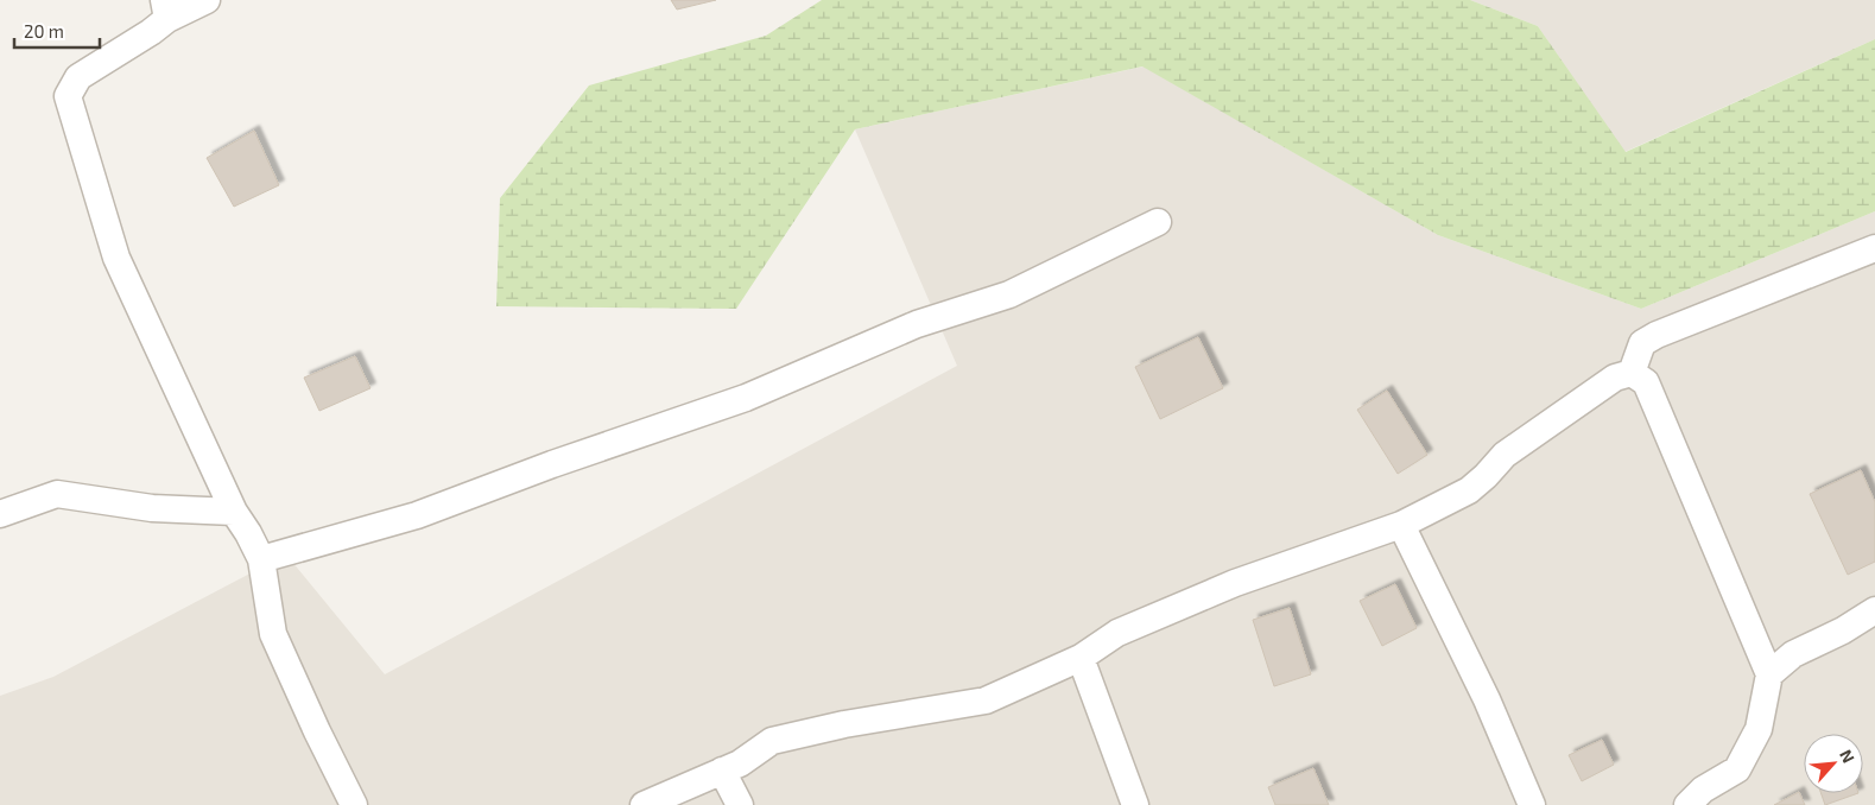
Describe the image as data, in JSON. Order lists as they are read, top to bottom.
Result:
{
  "scale_bar": "20 m",
  "north": "top right"
}
